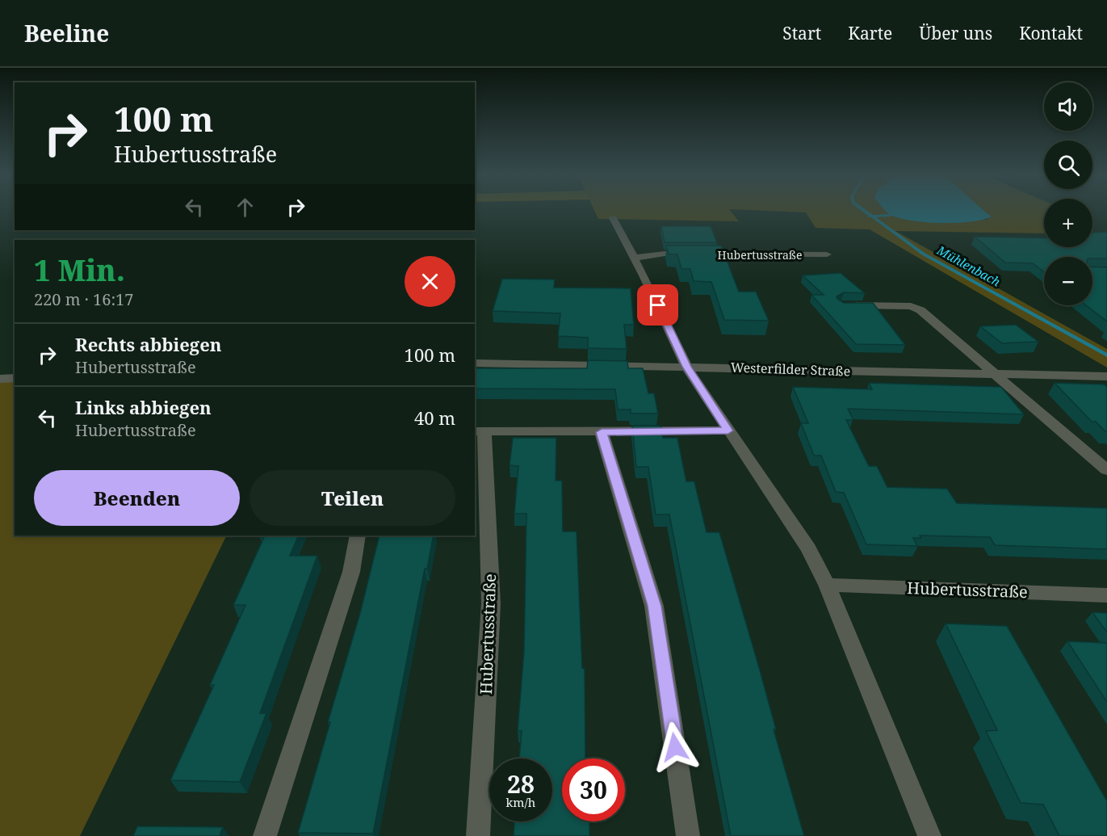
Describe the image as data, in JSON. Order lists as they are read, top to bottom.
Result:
{
  "streets": {
    "street": ["Hubertusstraße", "Westerfilder Straße"]
  },
  "water": ["Mühlenbach"],
  "page": {
    "header": "Beeline",
    "nav": [
      "Start",
      "Karte",
      "Über uns",
      "Kontakt"
    ],
    "map_buttons": ["+", "−"],
    "turn": ["100 m", "Hubertusstraße"],
    "heading": ["1 Min.", "220 m · 16:17"],
    "list": [
      {
        "name": "Rechts abbiegen",
        "note": "Hubertusstraße",
        "value": "100 m"
      },
      {
        "name": "Links abbiegen",
        "note": "Hubertusstraße",
        "value": "40 m"
      }
    ],
    "buttons": ["Beenden", "Teilen"],
    "speed": "28 km/h",
    "limit": "30"
  }
}
